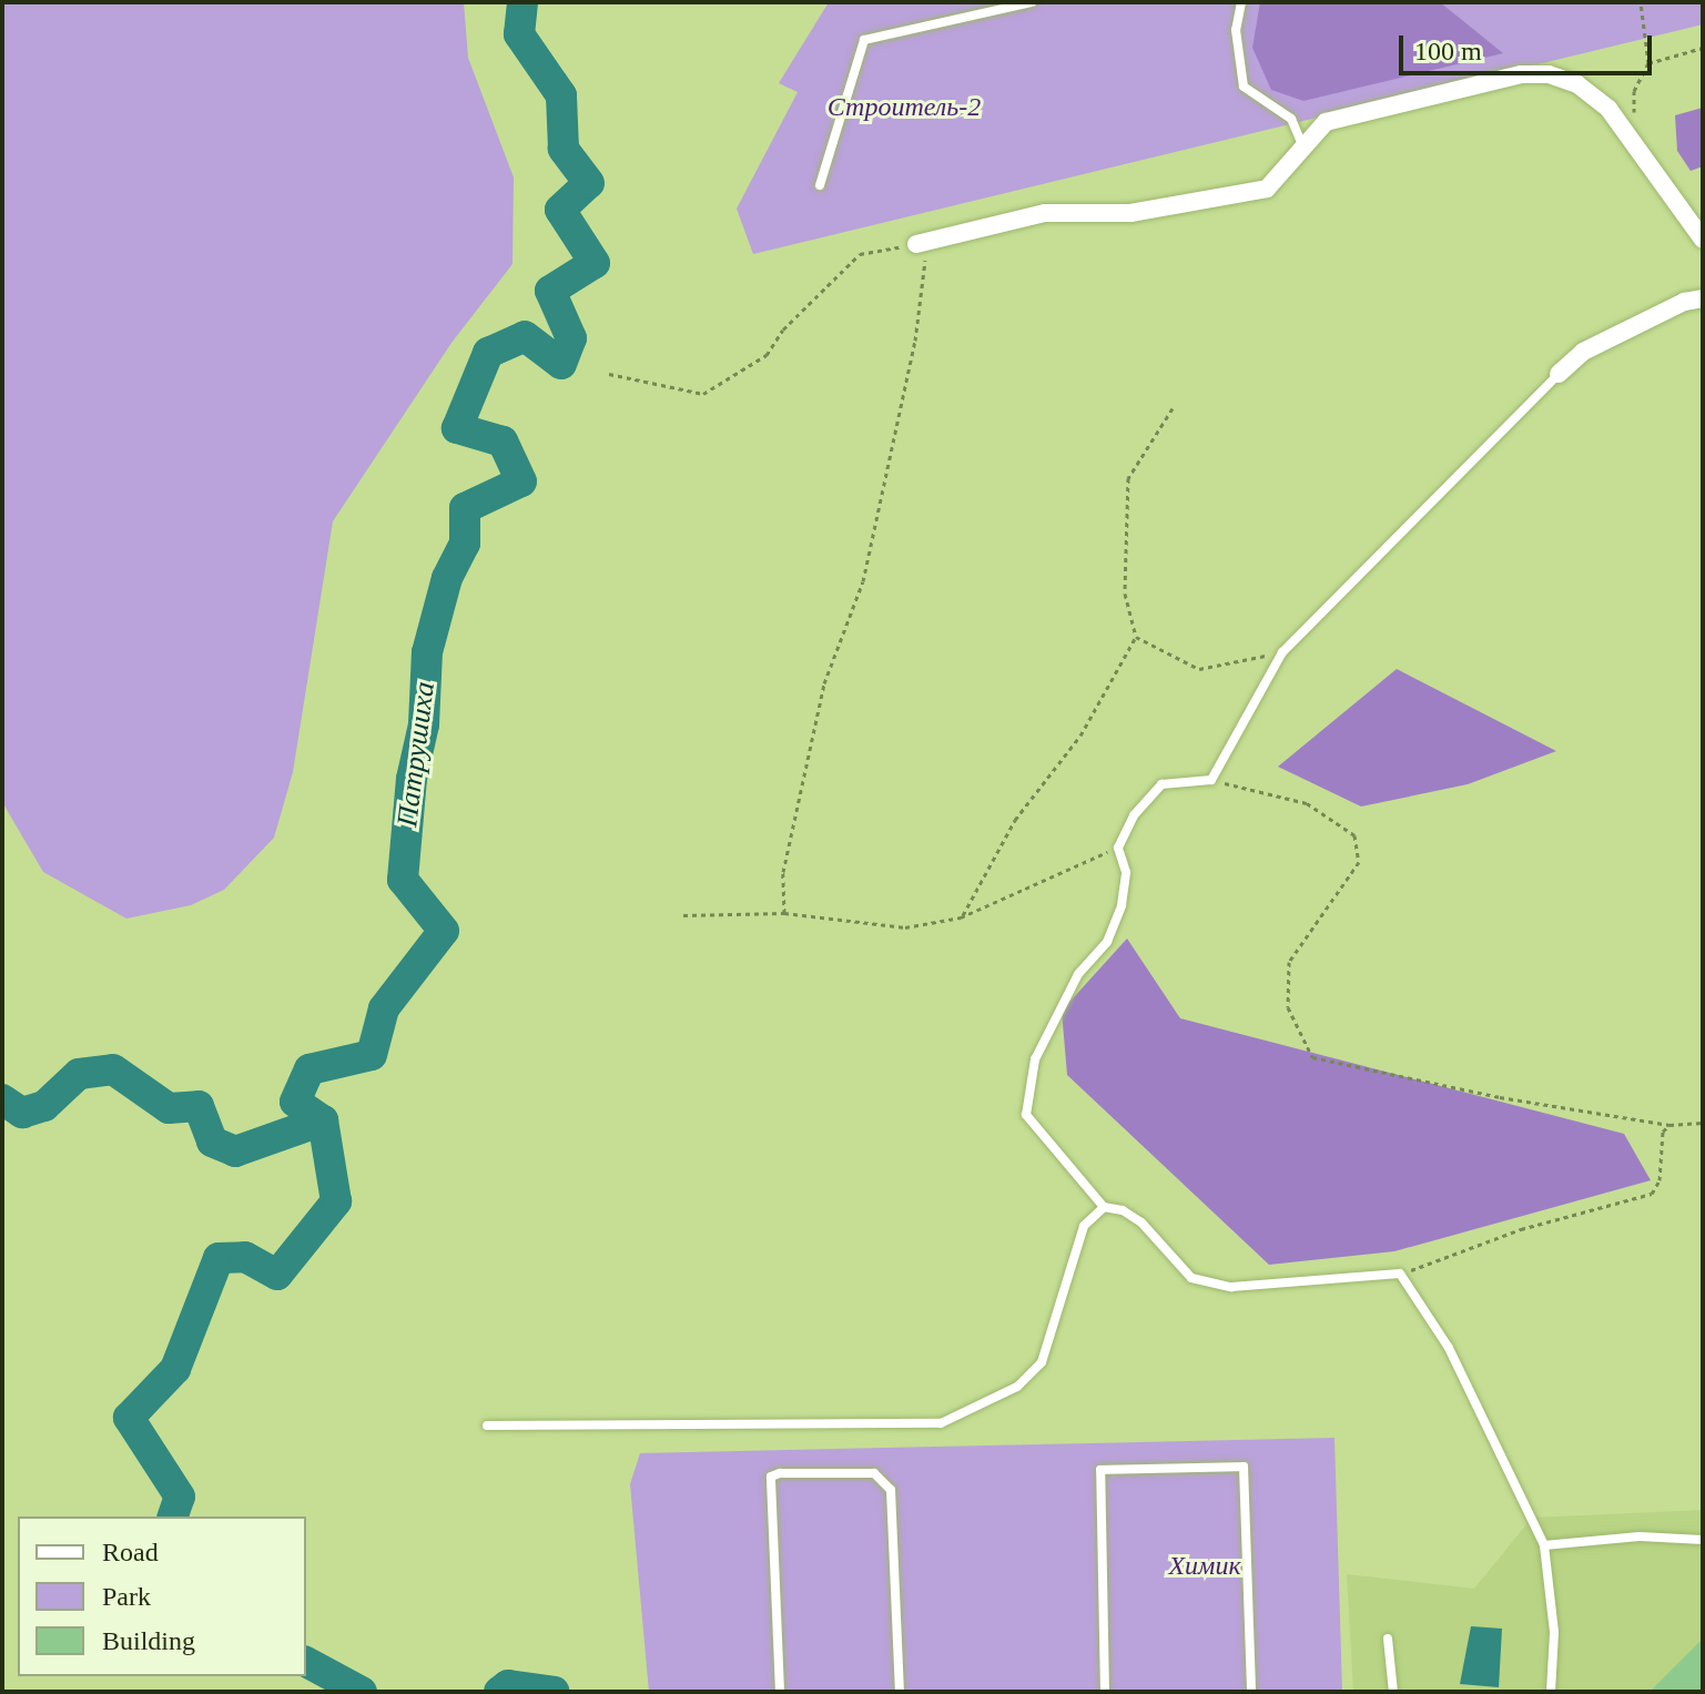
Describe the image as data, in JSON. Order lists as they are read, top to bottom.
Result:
{
  "water": ["Патрушиха"],
  "parks": ["Строитель-2", "Химик"],
  "legend": ["Road", "Park", "Building"],
  "scale_bar": "100 m"
}
